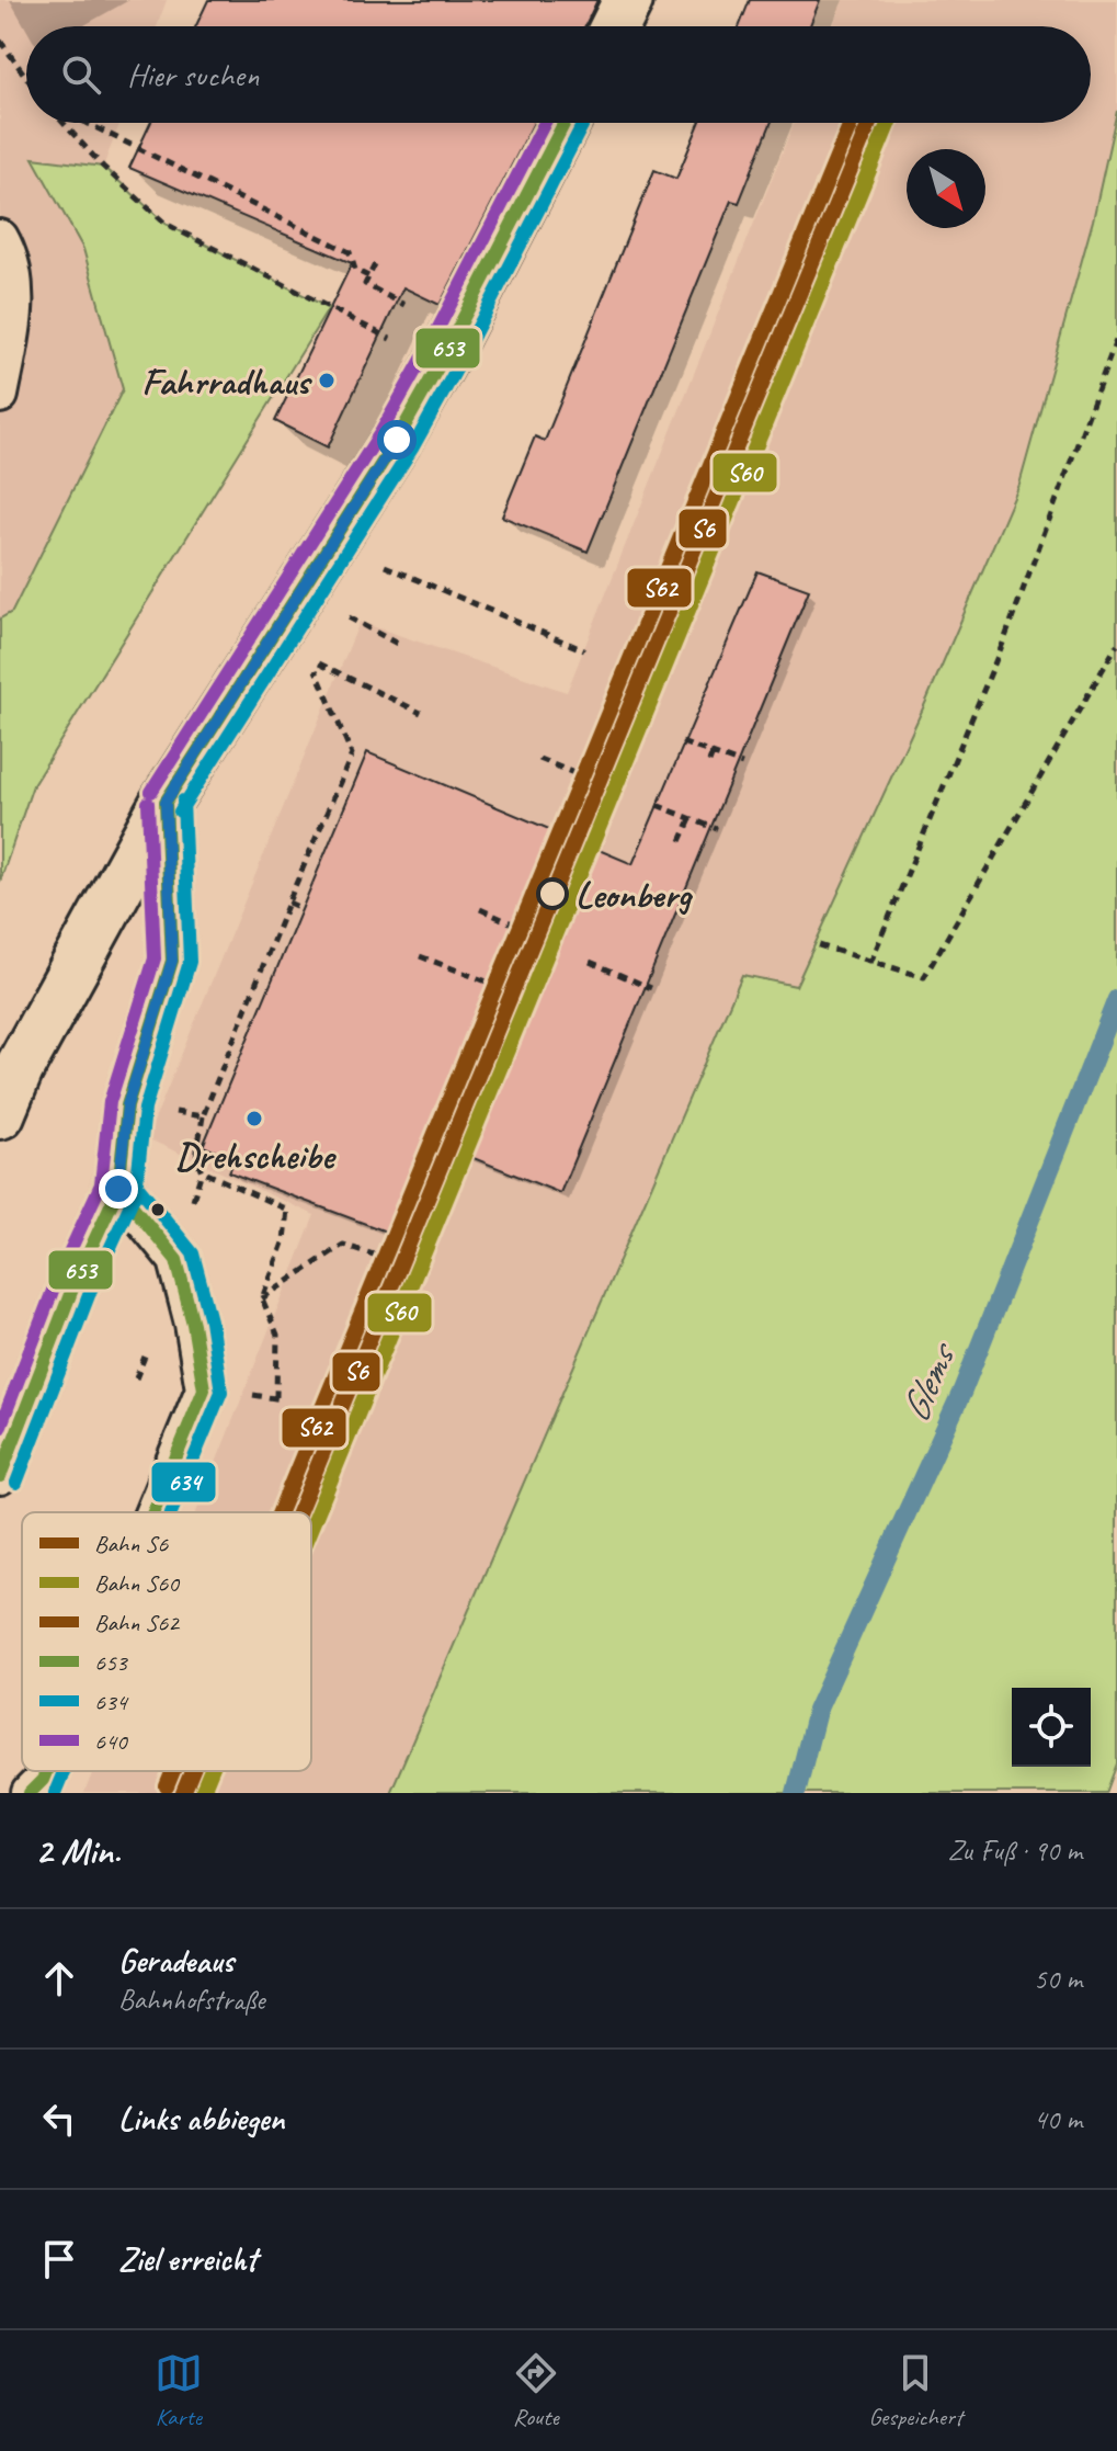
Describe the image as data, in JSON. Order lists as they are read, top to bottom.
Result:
{
  "water": ["Glems"],
  "places": ["Fahrradhaus", "Leonberg", "Drehscheibe"],
  "lines": [
    "rail line S6",
    "rail line S60",
    "rail line S62",
    "transit line 653",
    "transit line 634",
    "transit line 640"
  ],
  "legend": [
    "Bahn S6",
    "Bahn S60",
    "Bahn S62",
    "653",
    "634",
    "640"
  ],
  "north": "bottom right",
  "page": {
    "search": "Hier suchen",
    "heading": ["2 Min.", "Zu Fuß · 90 m"],
    "list": [
      ["Geradeaus", "Bahnhofstraße", "50 m"],
      ["Links abbiegen", "40 m"],
      "Ziel erreicht"
    ],
    "nav": ["Karte", "Route", "Gespeichert"]
  }
}
